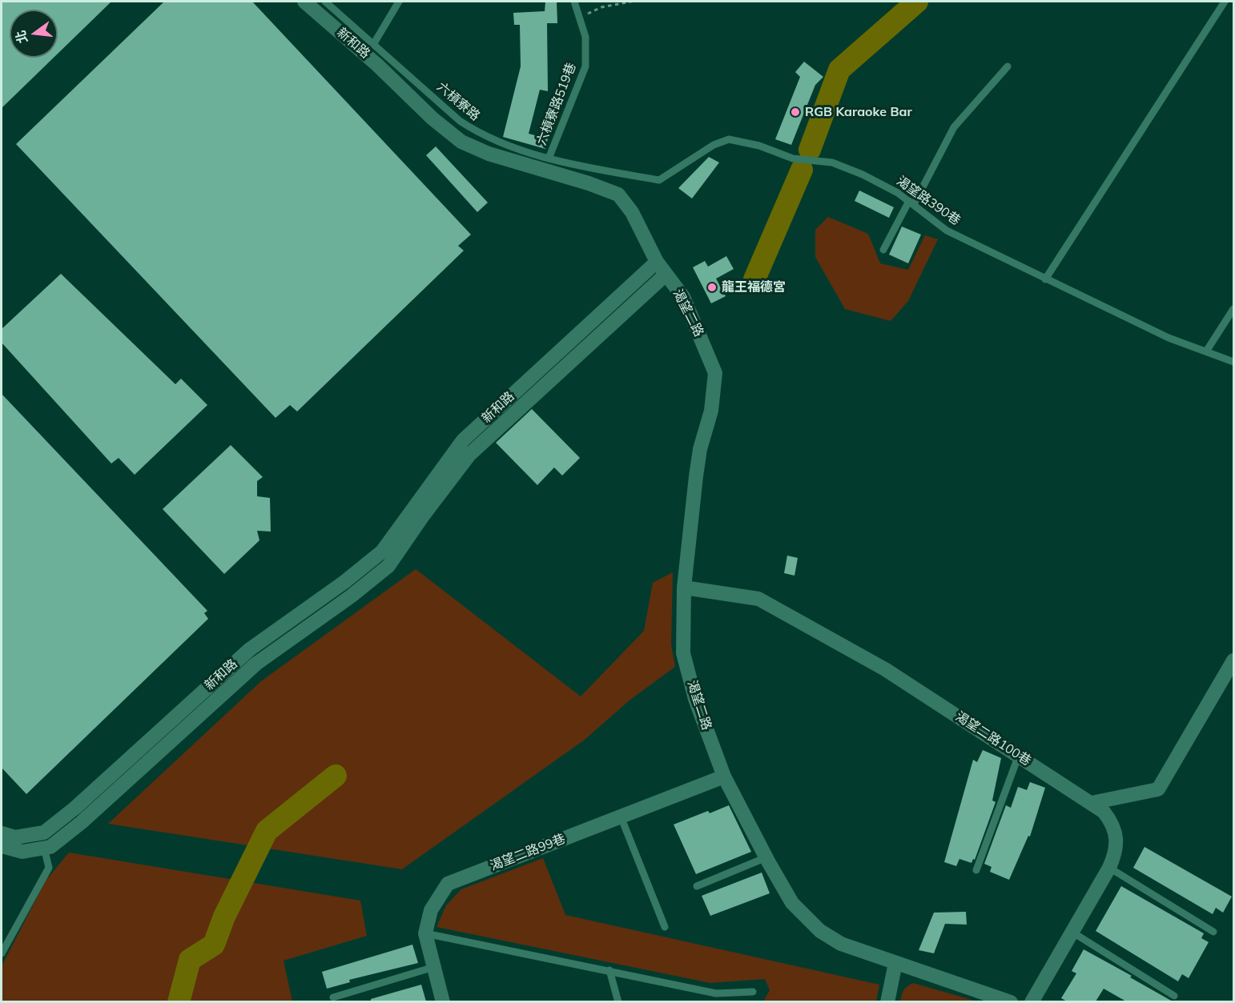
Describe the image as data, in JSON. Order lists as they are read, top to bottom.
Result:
{
  "streets": {
    "street": [
      "新和路",
      "渴望二路",
      "渴望二路100巷",
      "渴望二路99巷"
    ],
    "lane": ["六槓寮路", "六槓寮路519巷", "渴望路390巷"]
  },
  "crossings": [
    ["新和路", "渴望二路"],
    ["六槓寮路", "六槓寮路519巷"],
    ["六槓寮路", "渴望路390巷"],
    ["渴望二路", "渴望二路100巷"],
    ["渴望二路", "渴望二路99巷"]
  ],
  "places": ["RGB Karaoke Bar", "龍王福德宮"],
  "north": "left"
}
